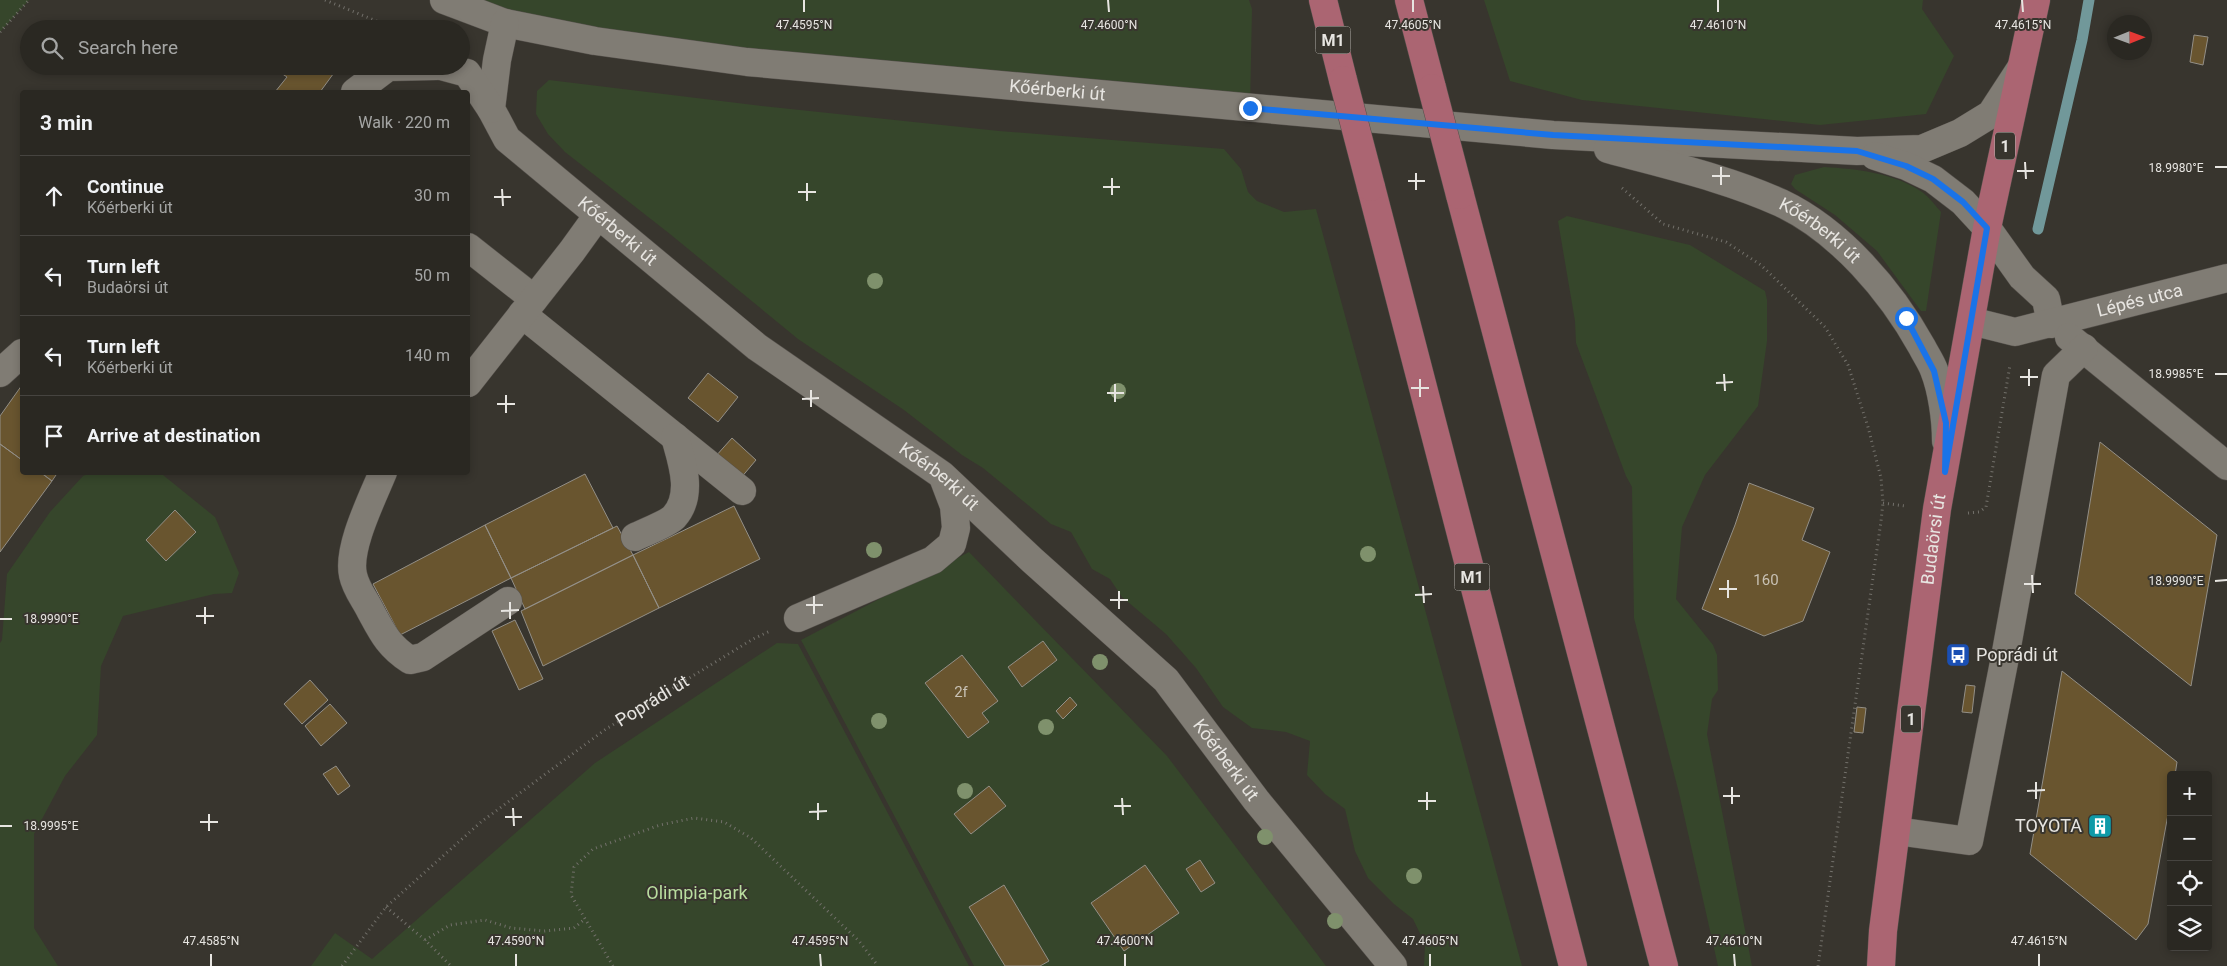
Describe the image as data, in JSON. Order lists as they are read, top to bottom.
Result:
{
  "streets": {
    "main road": ["M1", "1", "Budaörsi út"],
    "street": ["Kőérberki út", "Lépés utca"],
    "path": ["Poprádi út"]
  },
  "crossings": [
    ["Kőérberki út", "Lépés utca"],
    ["Kőérberki út", "Budaörsi út"]
  ],
  "parks": ["Olimpia-park"],
  "places": {
    "bus stop": ["Poprádi út"],
    "building": ["TOYOTA"]
  },
  "house_numbers": ["160", "2f"],
  "north": "right",
  "page": {
    "search": "Search here",
    "heading": ["3 min", "Walk · 220 m"],
    "list": [
      ["Continue", "Kőérberki út", "30 m"],
      ["Turn left", "Budaörsi út", "50 m"],
      ["Turn left", "Kőérberki út", "140 m"],
      "Arrive at destination"
    ],
    "map_buttons": ["+", "−"]
  },
  "coordinates": [
    "47.4595°N",
    "47.4600°N",
    "47.4605°N",
    "47.4610°N",
    "47.4615°N",
    "18.9980°E",
    "18.9985°E",
    "18.9990°E",
    "18.9995°E",
    "47.4585°N",
    "47.4590°N"
  ]
}
